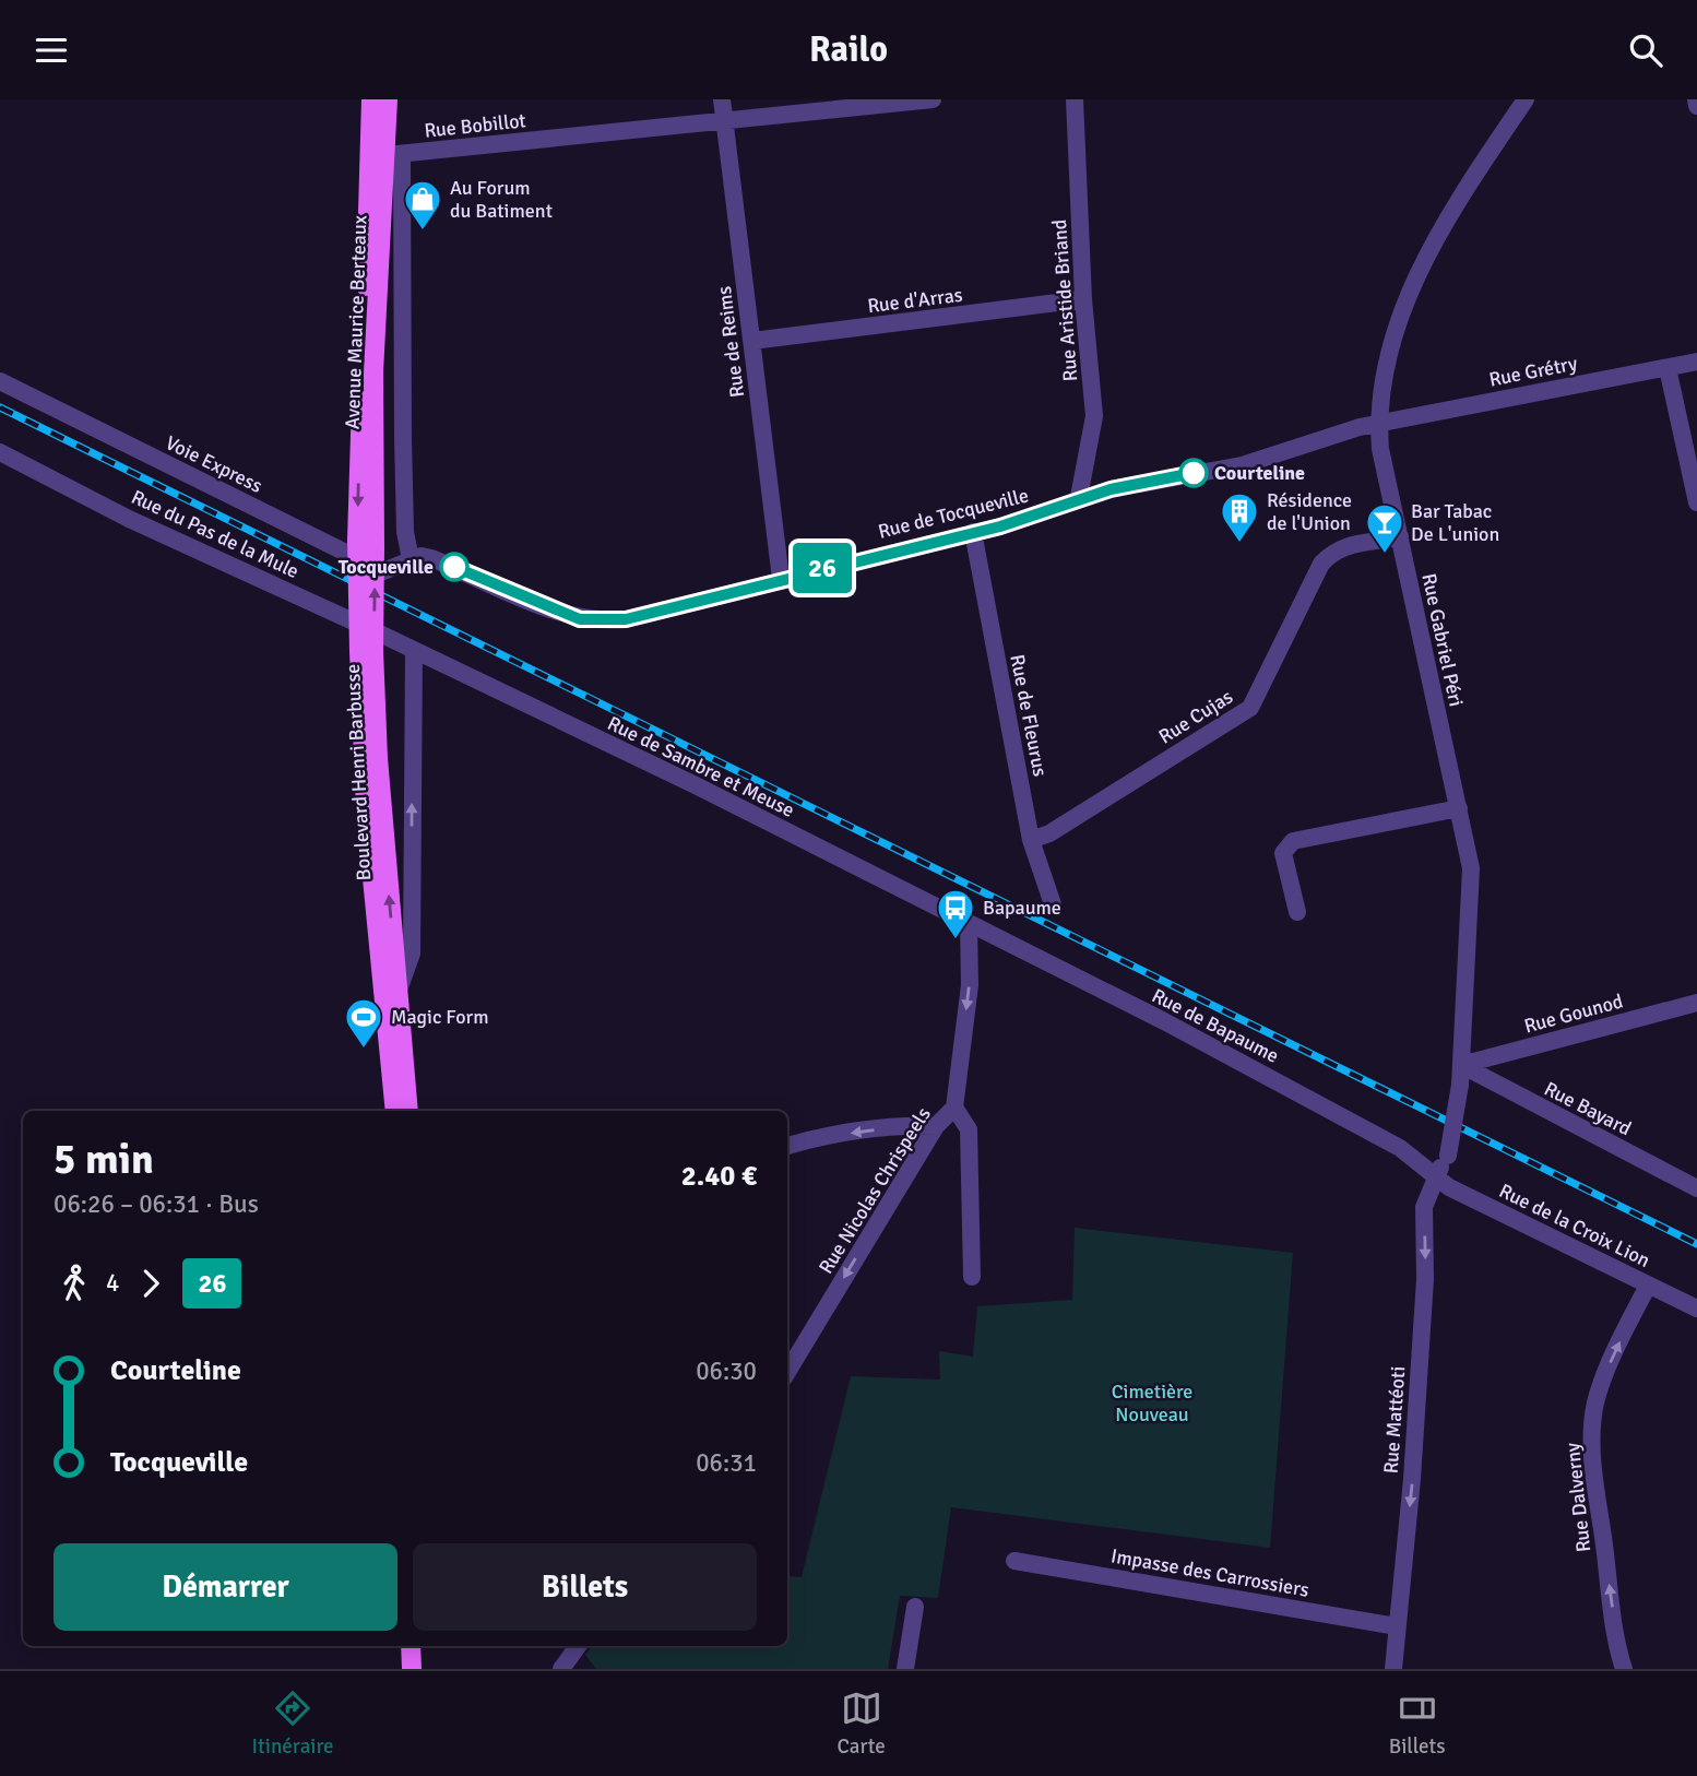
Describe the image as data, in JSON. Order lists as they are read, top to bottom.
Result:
{
  "streets": {
    "main road": ["Avenue Maurice Berteaux", "Boulevard Henri Barbusse"],
    "street": [
      "Rue Bobillot",
      "Rue d'Arras",
      "Rue Aristide Briand",
      "Rue de Reims",
      "Rue Grétry",
      "Voie Express",
      "Rue de Tocqueville",
      "Rue du Pas de la Mule",
      "Rue Gabriel Péri",
      "Rue de Fleurus",
      "Rue Cujas",
      "Rue de Sambre et Meuse",
      "Rue Gounod",
      "Rue de Bapaume",
      "Rue Bayard",
      "Rue Nicolas Chrispeels",
      "Rue de la Croix Lion",
      "Rue Mattéoti",
      "Rue Dalverny",
      "Impasse des Carrossiers"
    ]
  },
  "crossings": [
    ["Rue Bobillot", "Avenue Maurice Berteaux"],
    ["Rue Bobillot", "Rue de Reims"],
    ["Rue d'Arras", "Rue Aristide Briand"],
    ["Rue d'Arras", "Rue de Reims"],
    ["Rue Aristide Briand", "Rue de Tocqueville"],
    ["Avenue Maurice Berteaux", "Voie Express"],
    ["Avenue Maurice Berteaux", "Rue de Tocqueville"],
    ["Avenue Maurice Berteaux", "Boulevard Henri Barbusse"],
    ["Rue de Reims", "Rue de Tocqueville"],
    ["Rue Grétry", "Rue de Tocqueville"],
    ["Rue Grétry", "Rue Gabriel Péri"],
    ["Voie Express", "Rue de Tocqueville"],
    ["Rue de Tocqueville", "Rue Gabriel Péri"],
    ["Rue de Tocqueville", "Rue de Fleurus"],
    ["Rue du Pas de la Mule", "Rue de Sambre et Meuse"],
    ["Rue du Pas de la Mule", "Boulevard Henri Barbusse"],
    ["Rue Gabriel Péri", "Rue Cujas"],
    ["Rue Gabriel Péri", "Rue Gounod"],
    ["Rue Gabriel Péri", "Rue de Bapaume"],
    ["Rue Gabriel Péri", "Rue Bayard"],
    ["Rue Gabriel Péri", "Rue de la Croix Lion"],
    ["Rue Gabriel Péri", "Rue Mattéoti"],
    ["Rue de Fleurus", "Rue Cujas"],
    ["Rue de Sambre et Meuse", "Boulevard Henri Barbusse"],
    ["Rue de Sambre et Meuse", "Rue de Bapaume"],
    ["Rue de Sambre et Meuse", "Rue Nicolas Chrispeels"],
    ["Rue Gounod", "Rue Bayard"],
    ["Rue de Bapaume", "Rue Nicolas Chrispeels"],
    ["Rue de Bapaume", "Rue de la Croix Lion"],
    ["Rue de Bapaume", "Rue Mattéoti"],
    ["Rue de la Croix Lion", "Rue Mattéoti"],
    ["Rue de la Croix Lion", "Rue Dalverny"],
    ["Rue Mattéoti", "Impasse des Carrossiers"]
  ],
  "one_way": ["Rue Nicolas Chrispeels", "Rue Mattéoti", "Rue Dalverny"],
  "parks": ["Cimetière Nouveau"],
  "places": {
    "shop": ["Au Forum du Batiment"],
    "other": ["Courteline", "Tocqueville"],
    "building": ["Résidence de l'Union"],
    "bar": ["Bar Tabac De L'union"],
    "bus stop": ["Bapaume"],
    "sports": ["Magic Form"]
  },
  "lines": ["bus line 26"],
  "page": {
    "header": "Railo",
    "on_map": "26",
    "heading": ["5 min", "06:26 – 06:31 · Bus", "2.40 €"],
    "legs": ["4", "26"],
    "list": [
      {
        "name": "Courteline",
        "value": "06:30"
      },
      {
        "name": "Tocqueville",
        "value": "06:31"
      }
    ],
    "buttons": ["Démarrer", "Billets"],
    "tabs": ["Itinéraire", "Carte", "Billets"]
  }
}
